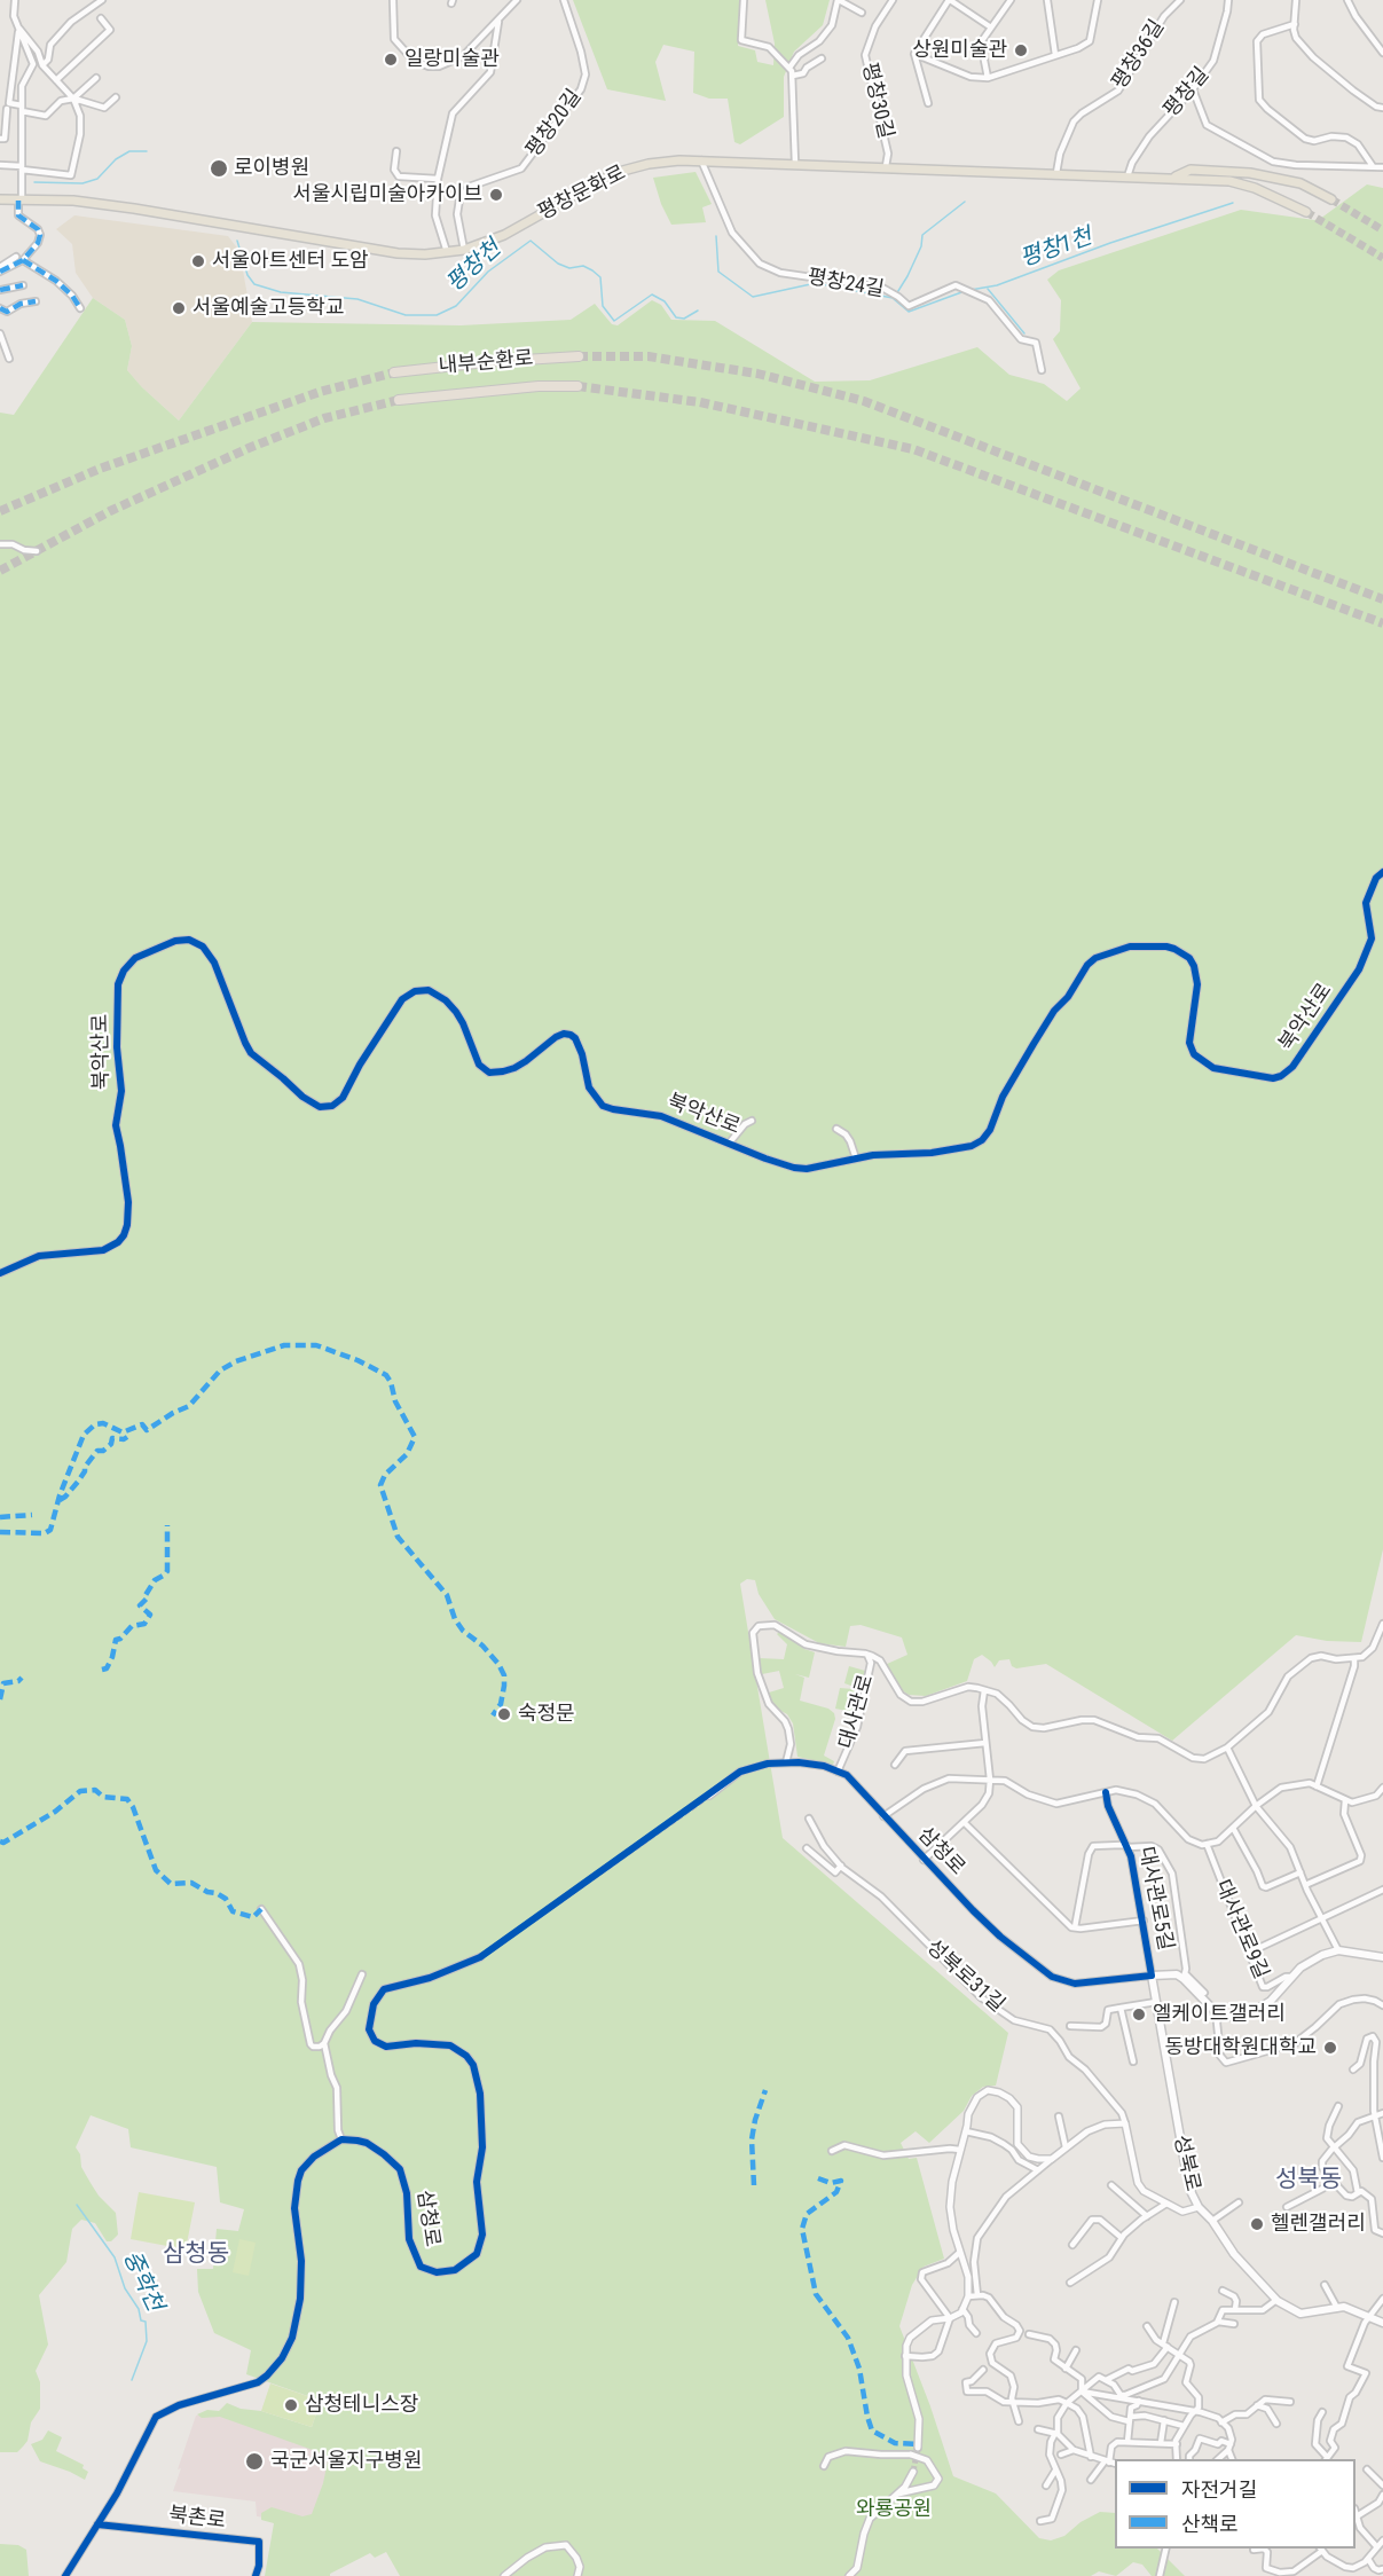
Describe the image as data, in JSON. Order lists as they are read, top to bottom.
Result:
{
  "streets": {
    "highway": ["내부순환로"],
    "main road": ["평창문화로", "성북로"],
    "street": [
      "평창36길",
      "평창길",
      "평창30길",
      "평창20길",
      "평창24길",
      "북악산로",
      "대사관로",
      "삼청로",
      "대사관로5길",
      "대사관로9길",
      "성북로31길",
      "북촌로"
    ]
  },
  "crossings": [
    ["평창36길", "평창문화로"],
    ["평창길", "평창문화로"],
    ["평창30길", "평창문화로"],
    ["평창20길", "평창문화로"],
    ["평창문화로", "평창24길"],
    ["대사관로", "삼청로"],
    ["삼청로", "대사관로5길"],
    ["삼청로", "성북로"],
    ["대사관로5길", "성북로"],
    ["성북로31길", "성북로"]
  ],
  "districts": ["성북동", "삼청동"],
  "water": ["평창1천", "평창천", "중학천"],
  "parks": ["와룡공원"],
  "places": [
    "상원미술관",
    "일랑미술관",
    "로이병원",
    "서울시립미술아카이브",
    "서울아트센터 도암",
    "서울예술고등학교",
    "숙정문",
    "엘케이트갤러리",
    "동방대학원대학교",
    "헬렌갤러리",
    "삼청테니스장",
    "국군서울지구병원"
  ],
  "legend": ["자전거길", "산책로"]
}
